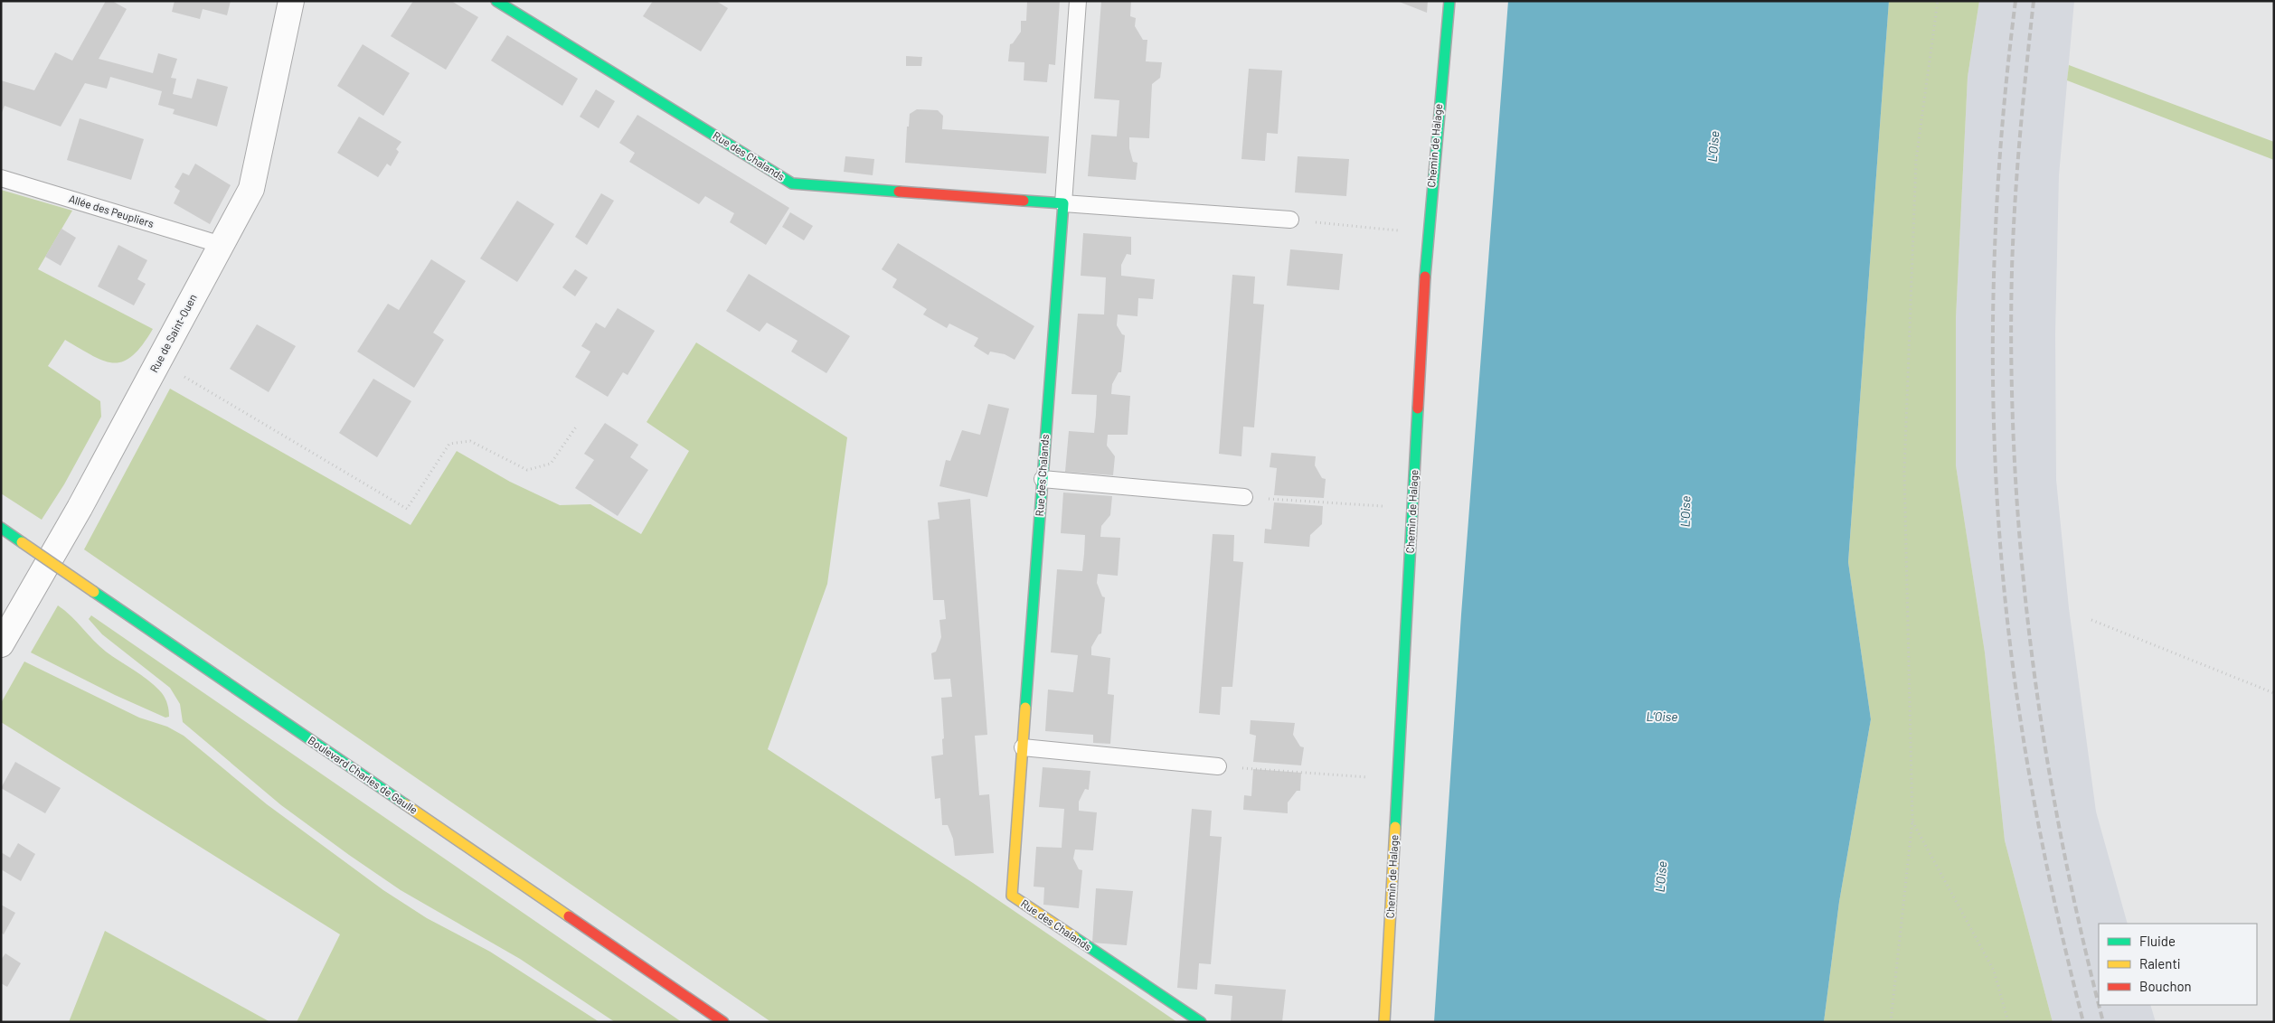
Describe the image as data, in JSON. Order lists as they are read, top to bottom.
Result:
{
  "streets": {
    "street": [
      "Chemin de Halage",
      "Rue des Chalands",
      "Rue de Saint-Ouen",
      "Boulevard Charles de Gaulle"
    ],
    "lane": ["Allée des Peupliers"]
  },
  "crossings": [
    ["Allée des Peupliers", "Rue de Saint-Ouen"]
  ],
  "water": ["L'Oise", "L’Oise"],
  "legend": ["Fluide", "Ralenti", "Bouchon"]
}
